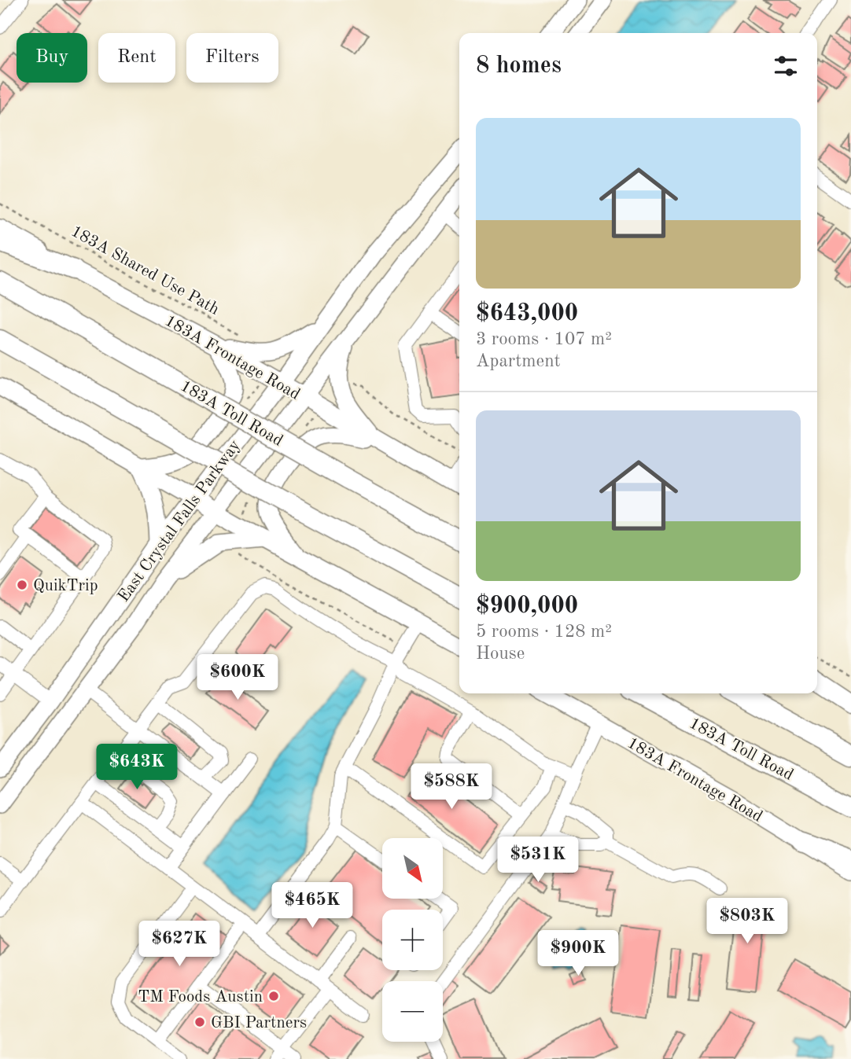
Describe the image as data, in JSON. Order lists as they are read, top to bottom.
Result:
{
  "streets": {
    "highway": ["183A Toll Road"],
    "main road": ["183A Frontage Road", "East Crystal Falls Parkway"],
    "path": ["183A Shared Use Path"]
  },
  "crossings": [
    ["183A Frontage Road", "East Crystal Falls Parkway"]
  ],
  "places": ["QuikTrip", "TM Foods Austin", "GBI Partners"],
  "north": "bottom right",
  "page": {
    "chip": ["Buy", "Rent", "Filters"],
    "heading": "8 homes",
    "list": [
      {
        "name": "$643,000",
        "note": "3 rooms · 107 m² · Apartment"
      },
      {
        "name": "$900,000",
        "note": "5 rooms · 128 m² · House"
      }
    ],
    "price": [
      "$600K",
      "$643K",
      "$588K",
      "$531K",
      "$465K",
      "$803K",
      "$627K",
      "$900K"
    ],
    "map_buttons": ["+", "−"]
  }
}
